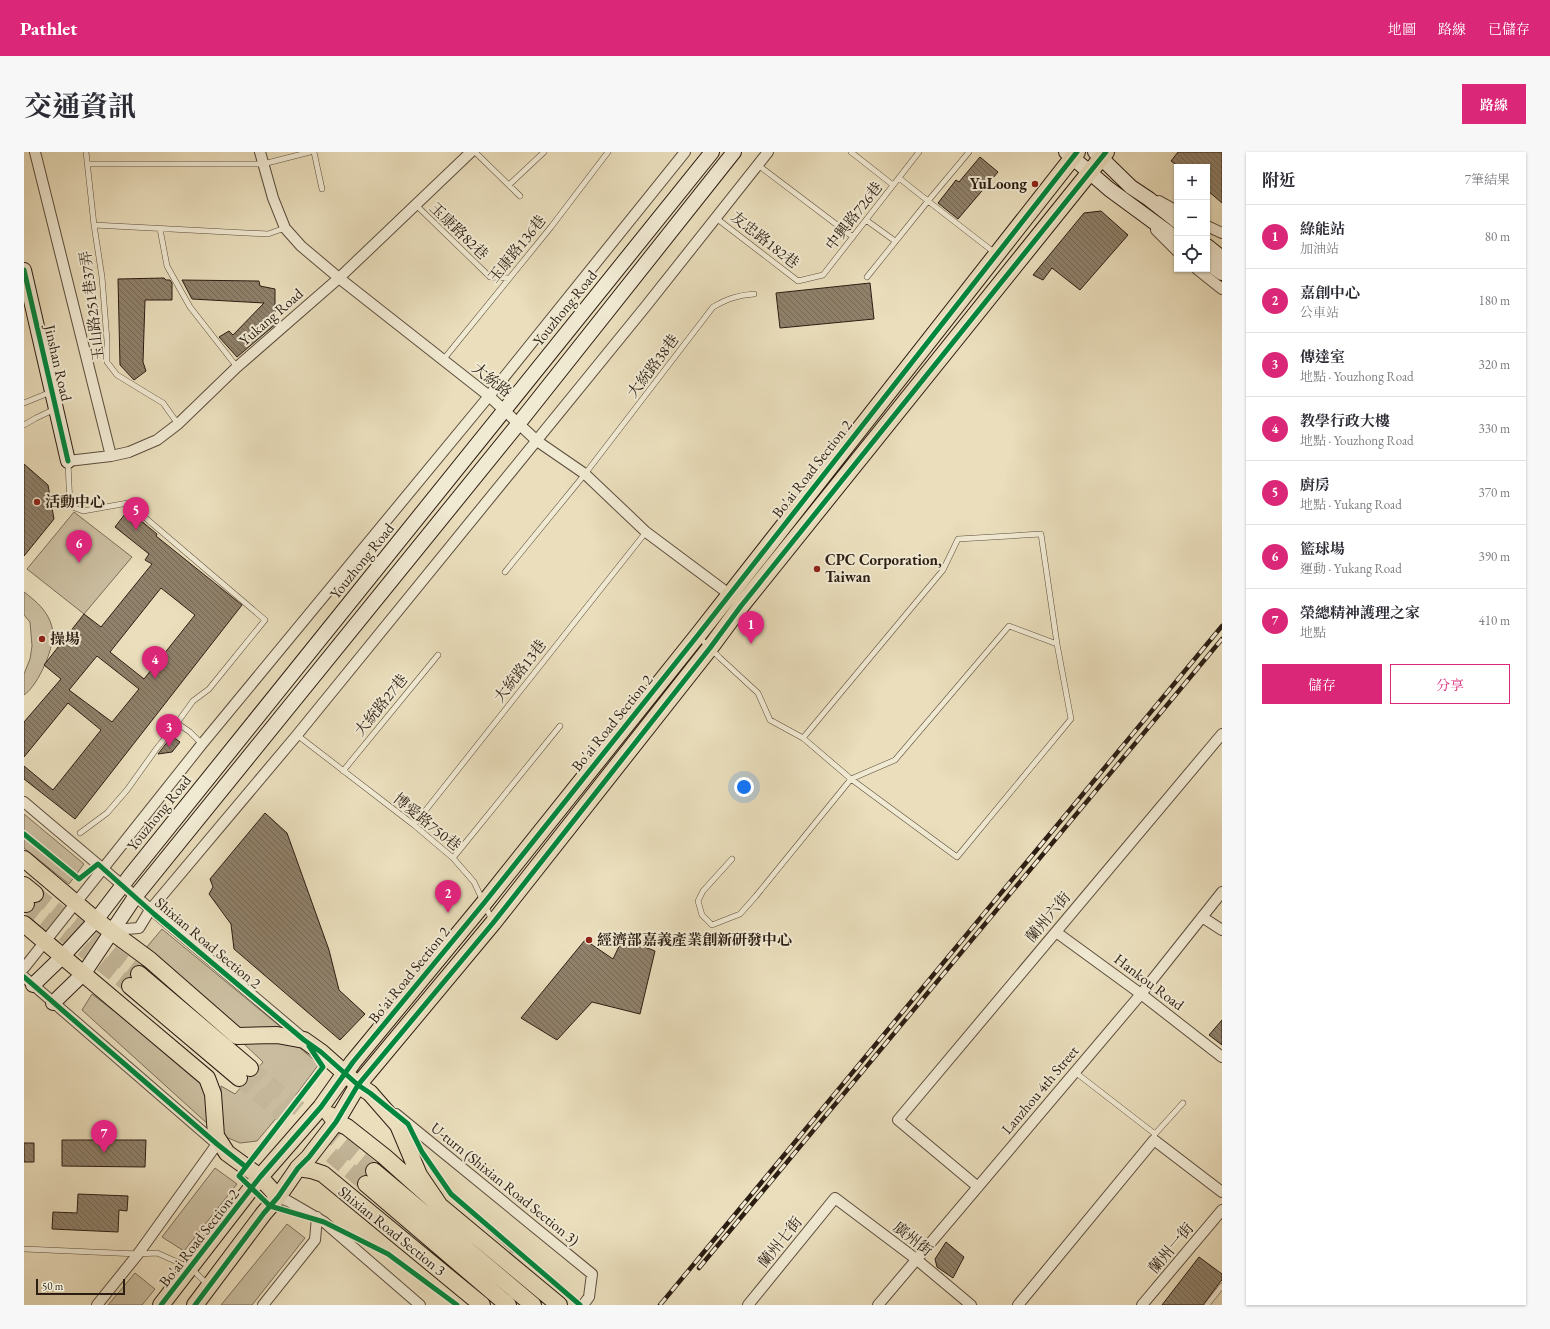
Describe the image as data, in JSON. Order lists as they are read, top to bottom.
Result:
{
  "streets": {
    "main road": ["Bo'ai Road Section 2", "Shixian Road Section 3"],
    "street": [
      "Youzhong Road",
      "Yukang Road",
      "Jinshan Road",
      "大統路",
      "蘭州六街",
      "Shixian Road Section 2",
      "Hankou Road",
      "Lanzhou 4th Street",
      "U-turn (Shixian Road Section 3)",
      "廣州街",
      "蘭州七街",
      "蘭州一街"
    ],
    "lane": [
      "中興路726巷",
      "玉康路82巷",
      "友忠路182巷",
      "玉康路136巷",
      "玉山路251巷37弄",
      "大統路38巷",
      "大統路13巷",
      "大統路27巷",
      "博愛路750巷"
    ]
  },
  "crossings": [
    ["中興路726巷", "友忠路182巷"],
    ["玉康路82巷", "玉康路136巷"],
    ["玉康路82巷", "Yukang Road"],
    ["玉康路136巷", "大統路"],
    ["玉山路251巷37弄", "Yukang Road"],
    ["Youzhong Road", "大統路"],
    ["Youzhong Road", "Shixian Road Section 2"],
    ["Yukang Road", "Jinshan Road"],
    ["Yukang Road", "大統路"],
    ["大統路38巷", "大統路"],
    ["大統路", "Bo'ai Road Section 2"],
    ["大統路", "大統路13巷"],
    ["Bo'ai Road Section 2", "博愛路750巷"],
    ["Bo'ai Road Section 2", "Shixian Road Section 3"],
    ["大統路13巷", "博愛路750巷"],
    ["大統路27巷", "博愛路750巷"],
    ["蘭州六街", "Hankou Road"],
    ["蘭州六街", "Lanzhou 4th Street"],
    ["Hankou Road", "Lanzhou 4th Street"],
    ["Lanzhou 4th Street", "廣州街"],
    ["廣州街", "蘭州七街"]
  ],
  "places": [
    "YuLoong",
    "活動中心",
    "CPC Corporation, Taiwan",
    "操場",
    "經濟部嘉義產業創新研發中心"
  ],
  "scale_bar": "50 m",
  "page": {
    "header": "Pathlet",
    "nav": ["地圖", "路線", "已儲存"],
    "title": "交通資訊",
    "buttons": [
      "路線",
      ["儲存", "分享"]
    ],
    "heading": ["附近", "7筆結果"],
    "map_buttons": ["+", "−"],
    "list": [
      {
        "mark": "1",
        "name": "綠能站",
        "note": "加油站",
        "value": "80 m"
      },
      {
        "mark": "2",
        "name": "嘉創中心",
        "note": "公車站",
        "value": "180 m"
      },
      {
        "mark": "3",
        "name": "傳達室",
        "note": "地點 · Youzhong Road",
        "value": "320 m"
      },
      {
        "mark": "4",
        "name": "教學行政大樓",
        "note": "地點 · Youzhong Road",
        "value": "330 m"
      },
      {
        "mark": "5",
        "name": "廚房",
        "note": "地點 · Yukang Road",
        "value": "370 m"
      },
      {
        "mark": "6",
        "name": "籃球場",
        "note": "運動 · Yukang Road",
        "value": "390 m"
      },
      {
        "mark": "7",
        "name": "榮總精神護理之家",
        "note": "地點",
        "value": "410 m"
      }
    ],
    "pins": [
      "5",
      "6",
      "1",
      "4",
      "3",
      "2",
      "7"
    ],
    "scale": "50 m"
  }
}
